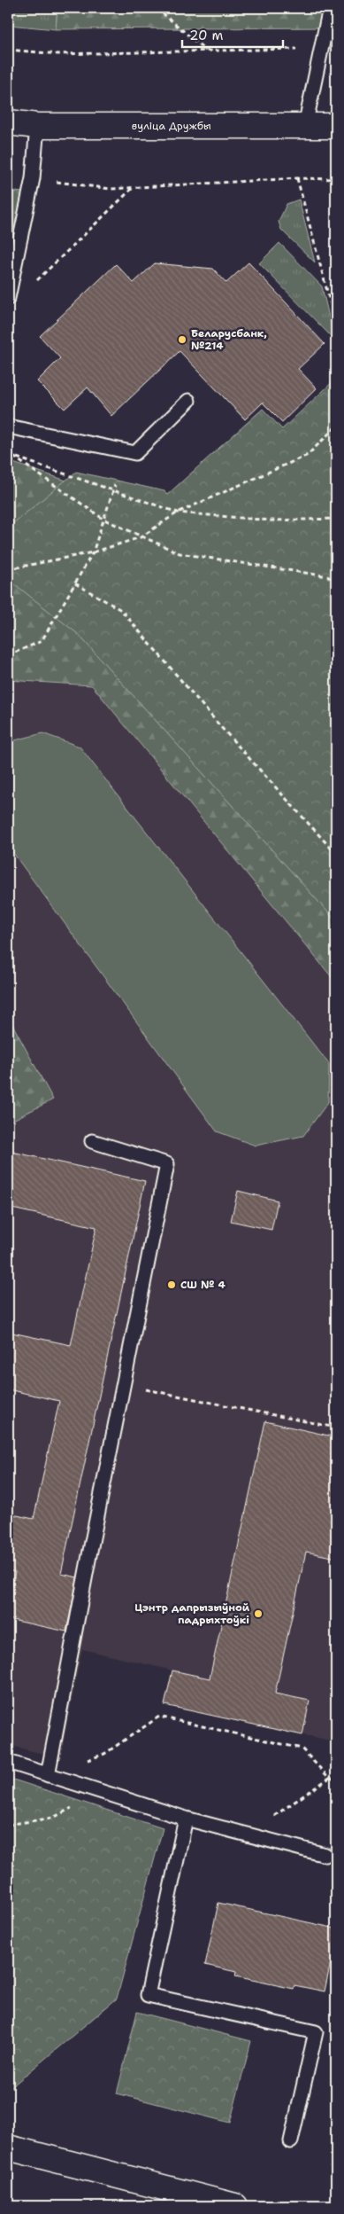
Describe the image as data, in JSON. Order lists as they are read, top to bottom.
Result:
{
  "streets": {
    "street": ["вуліца Дружбы"]
  },
  "places": ["Беларусбанк, №214", "СШ № 4", "Цэнтр дапрызыўной падрыхтоўкі"],
  "scale_bar": "20 m"
}
